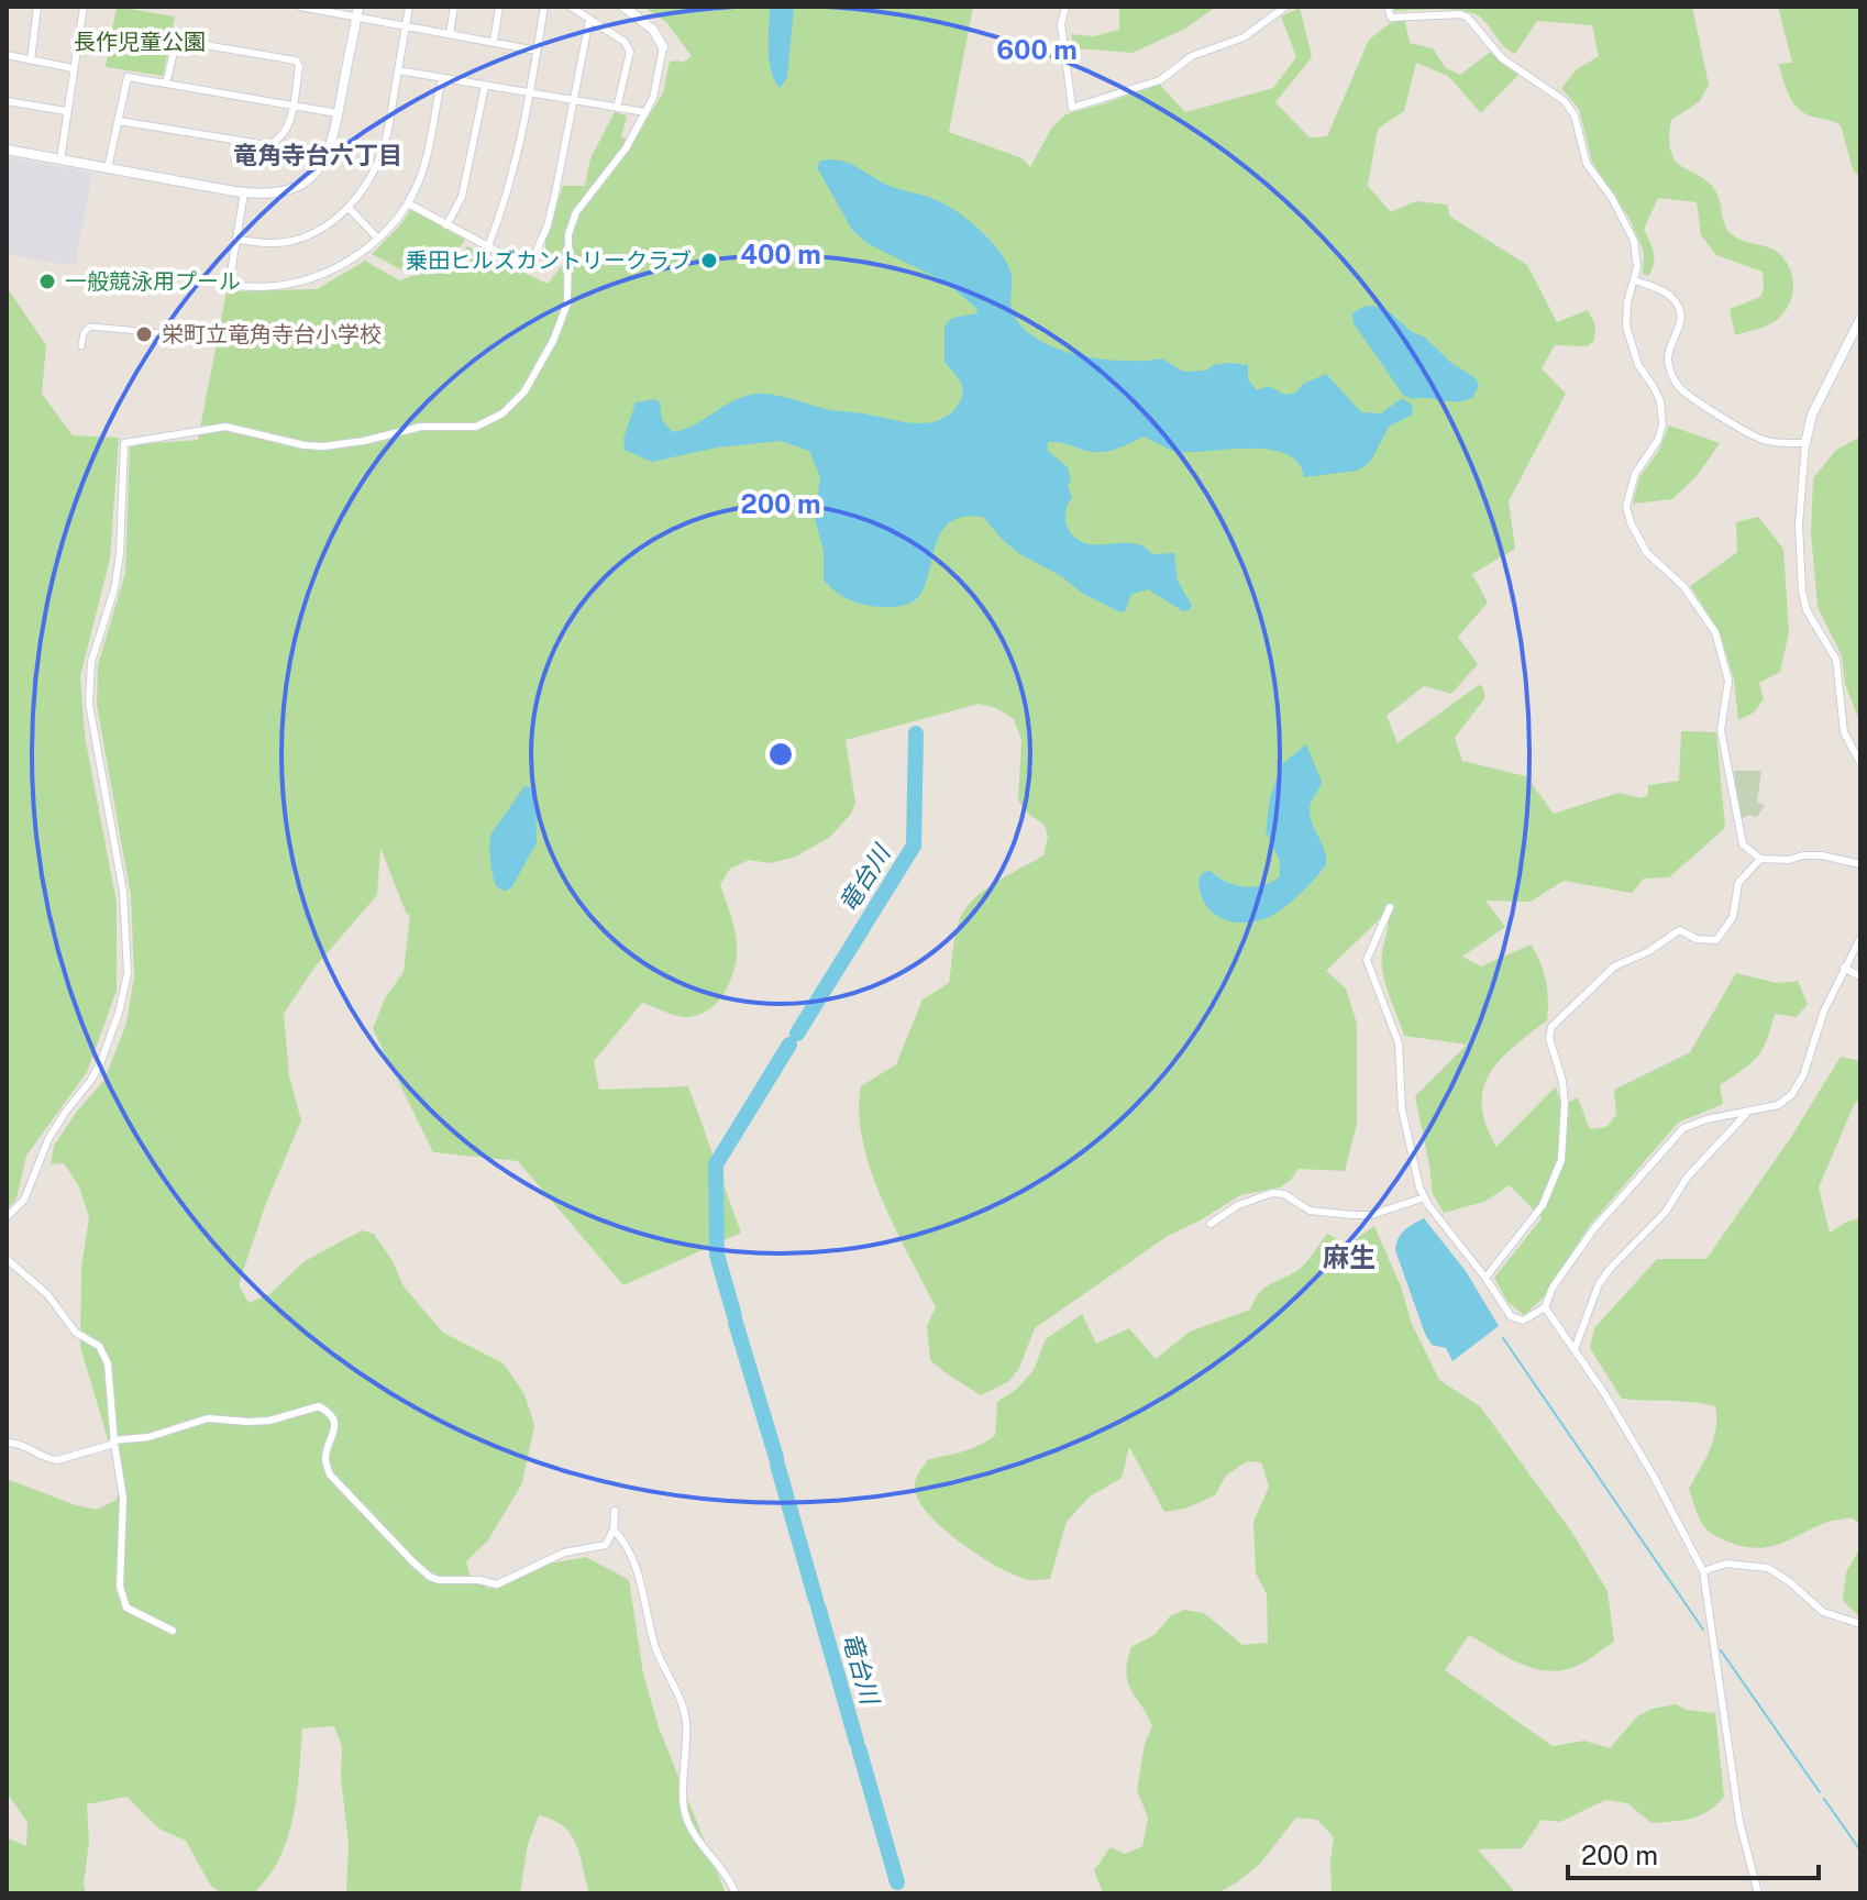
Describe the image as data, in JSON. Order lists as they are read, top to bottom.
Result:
{
  "districts": ["竜角寺台六丁目", "麻生"],
  "water": ["竜台川"],
  "parks": ["長作児童公園"],
  "places": ["乗田ヒルズカントリークラブ", "一般競泳用プール", "栄町立竜角寺台小学校"],
  "scale_bar": "200 m",
  "rings": ["600 m", "400 m", "200 m"]
}
